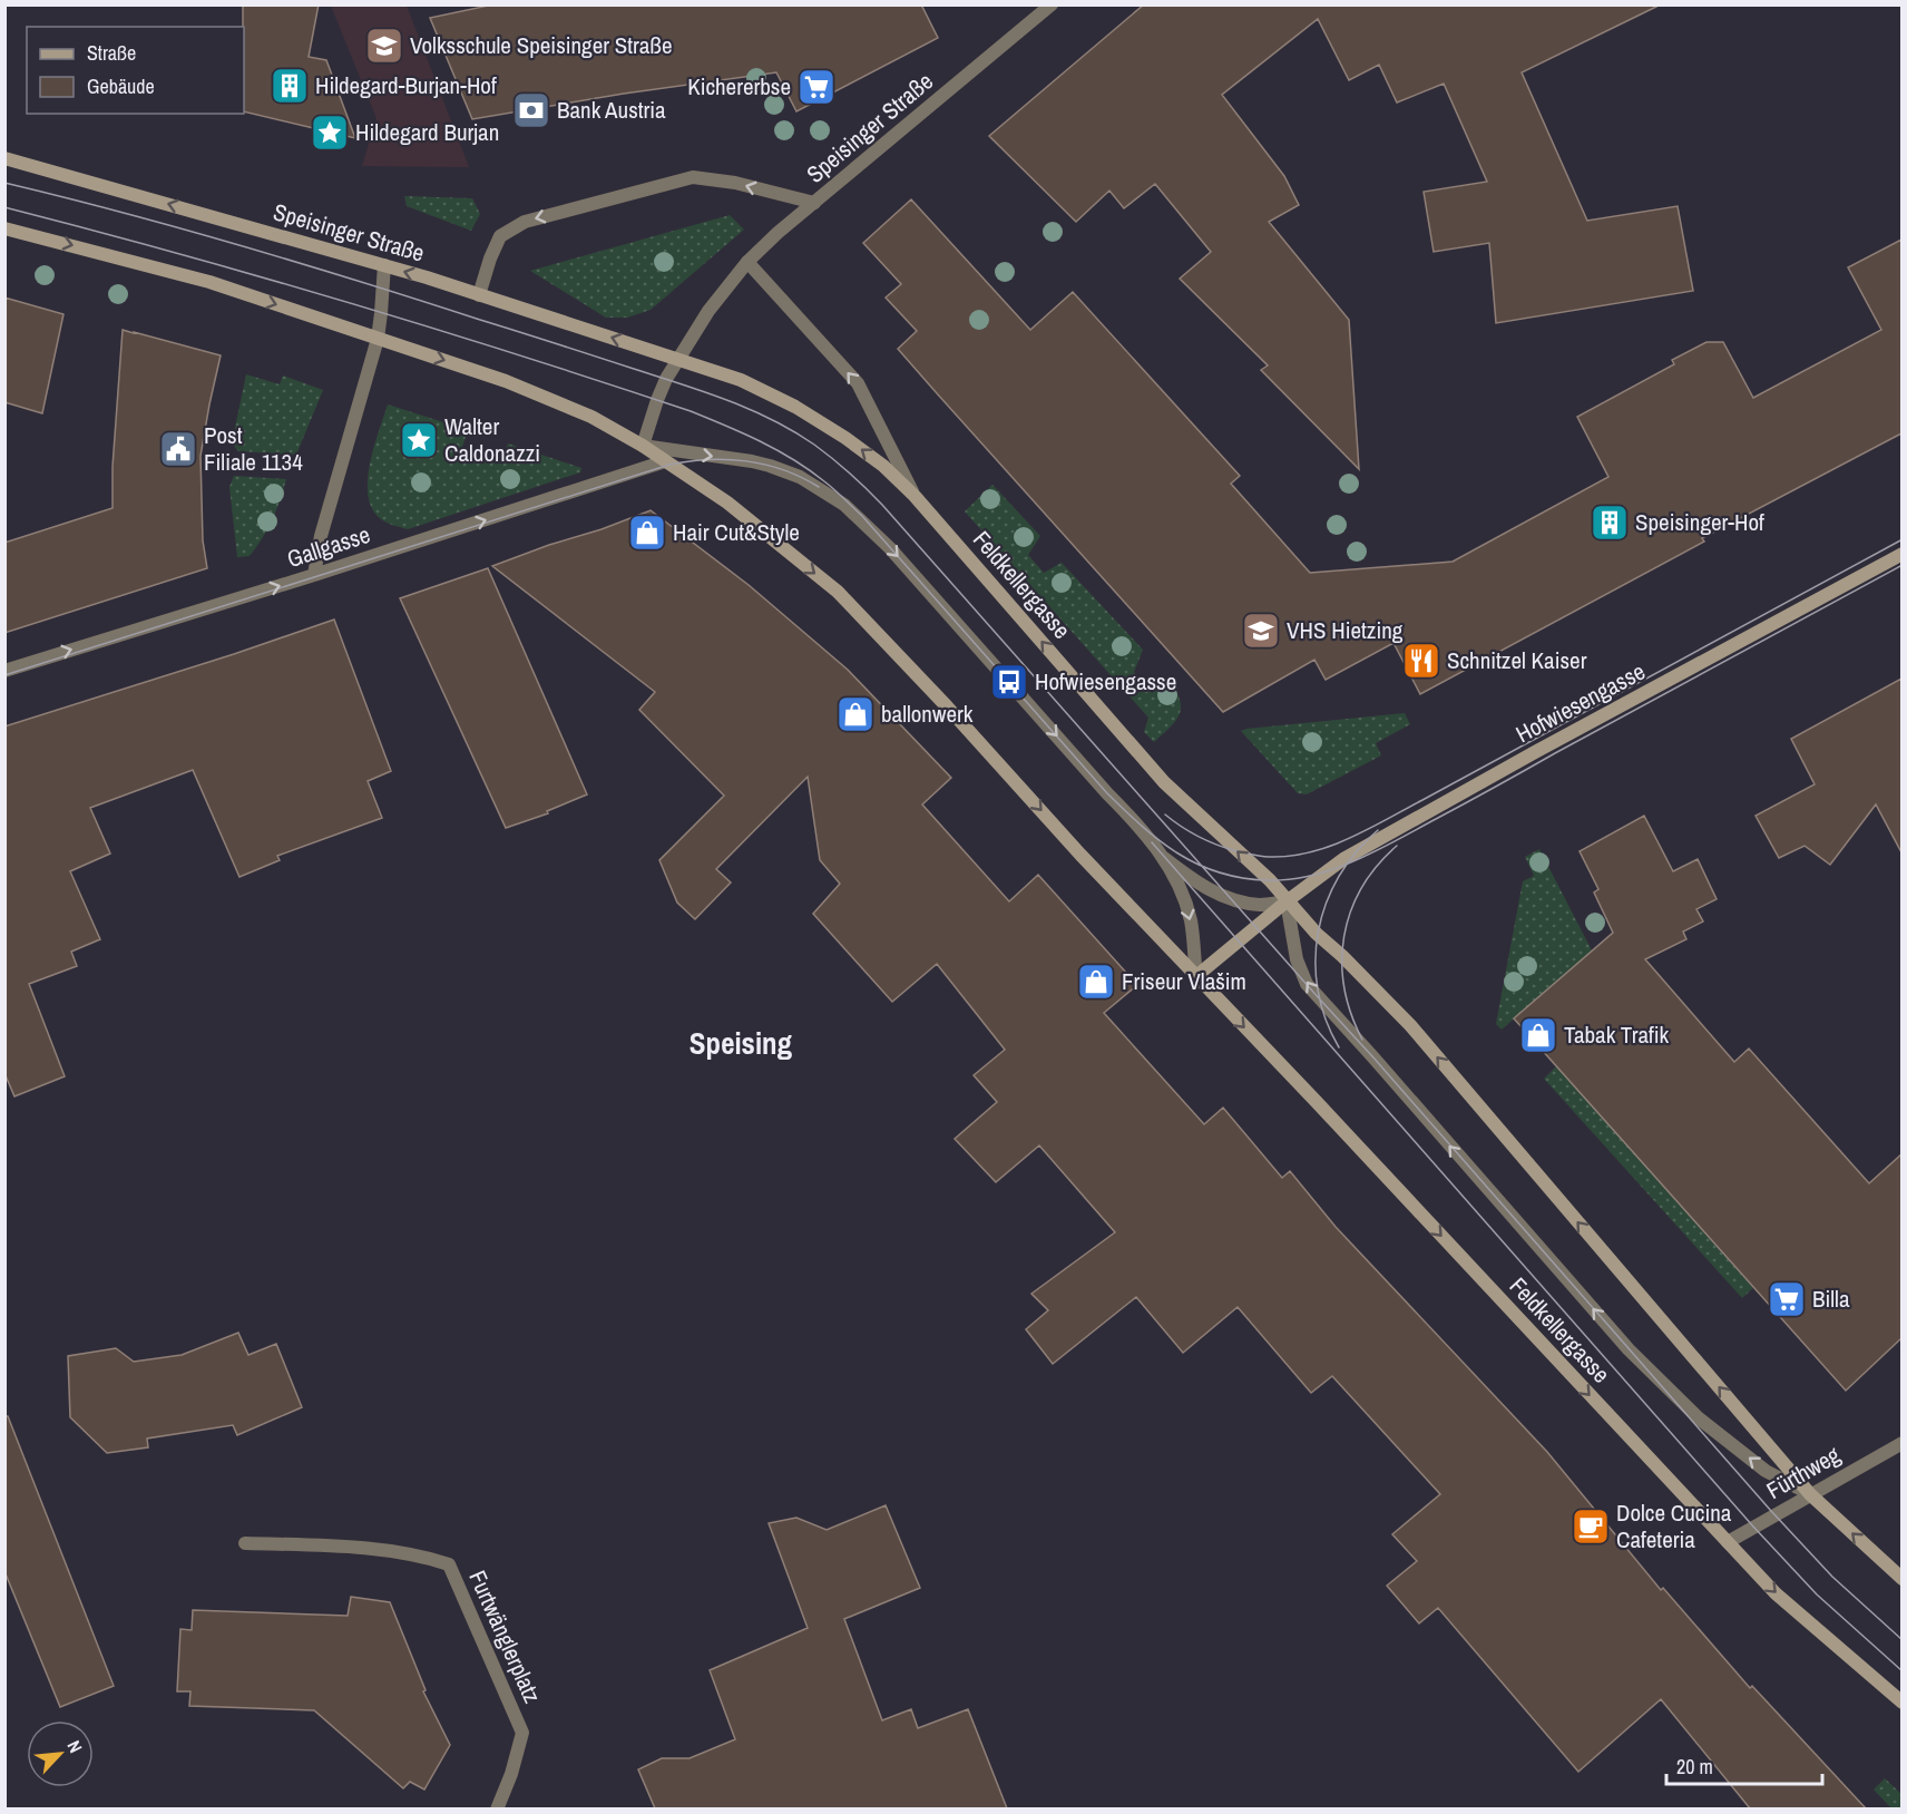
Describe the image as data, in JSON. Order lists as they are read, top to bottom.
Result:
{
  "streets": {
    "main road": ["Speisinger Straße", "Feldkellergasse", "Hofwiesengasse"],
    "street": ["Gallgasse", "Fürthweg", "Furtwänglerplatz"]
  },
  "crossings": [
    ["Speisinger Straße", "Feldkellergasse"],
    ["Gallgasse", "Feldkellergasse"],
    ["Feldkellergasse", "Hofwiesengasse"],
    ["Feldkellergasse", "Fürthweg"]
  ],
  "one_way": ["Speisinger Straße", "Gallgasse"],
  "districts": ["Speising"],
  "places": {
    "school or university": ["Volksschule Speisinger Straße", "VHS Hietzing"],
    "building": ["Hildegard-Burjan-Hof", "Speisinger-Hof"],
    "supermarket": ["Kichererbse", "Billa"],
    "bank": ["Bank Austria"],
    "place": ["Hildegard Burjan", "Walter Caldonazzi"],
    "public building": ["Post Filiale 1134"],
    "shop": [
      "Hair Cut&Style",
      "ballonwerk",
      "Friseur Vlašim",
      "Tabak Trafik"
    ],
    "restaurant": ["Schnitzel Kaiser"],
    "bus stop": ["Hofwiesengasse"],
    "cafe": ["Dolce Cucina Cafeteria"]
  },
  "legend": ["Straße", "Gebäude"],
  "scale_bar": "20 m",
  "north": "top right"
}
